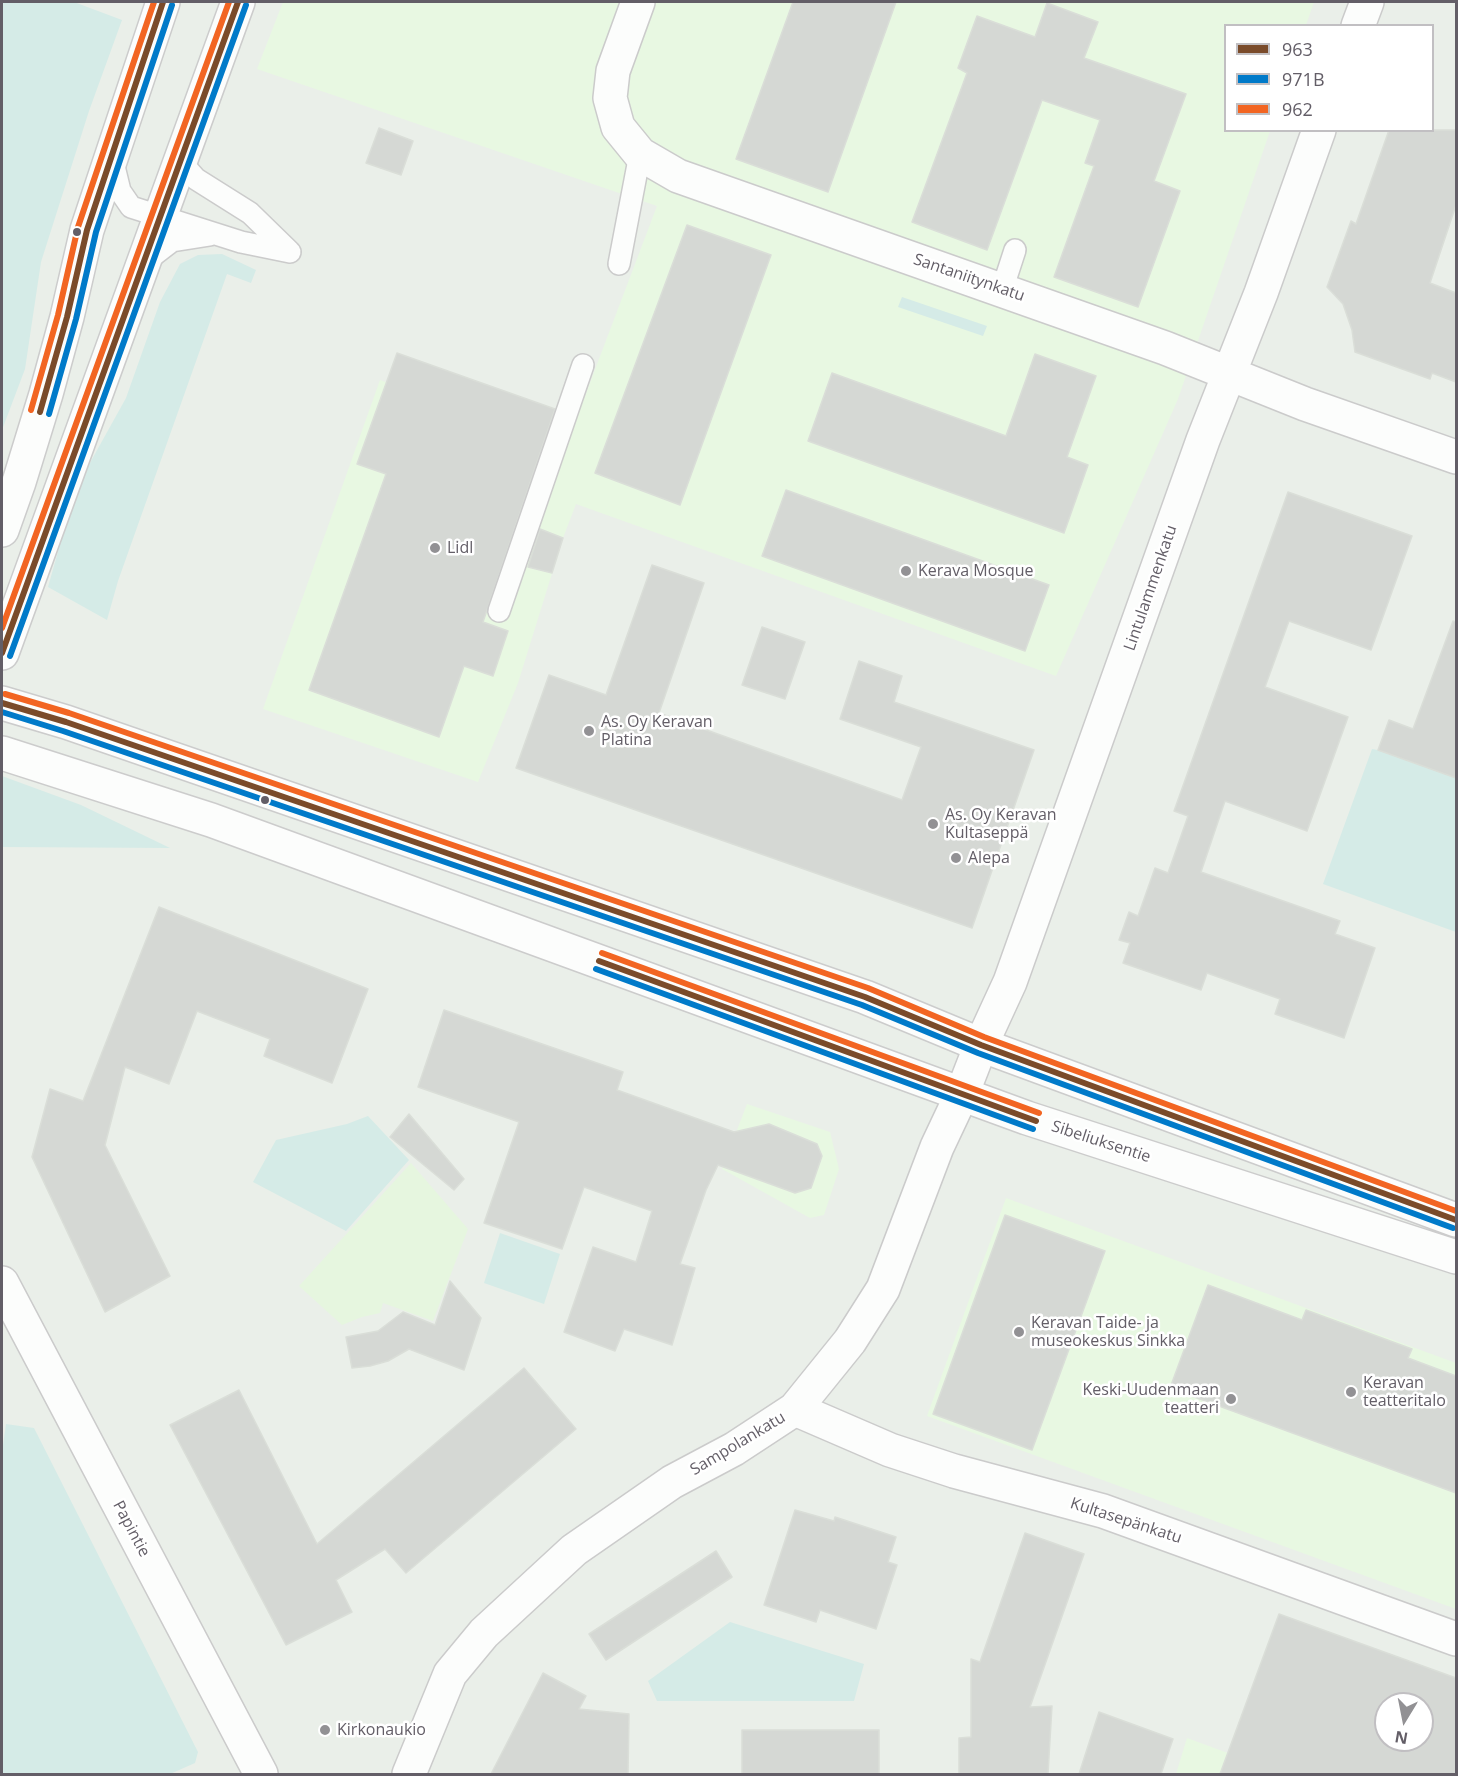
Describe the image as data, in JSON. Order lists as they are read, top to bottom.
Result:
{
  "streets": {
    "main road": [
      "Santaniitynkatu",
      "Lintulammenkatu",
      "Sibeliuksentie",
      "Sampolankatu",
      "Kultasepänkatu",
      "Papintie"
    ]
  },
  "crossings": [
    ["Santaniitynkatu", "Lintulammenkatu"],
    ["Lintulammenkatu", "Sampolankatu"],
    ["Sibeliuksentie", "Sampolankatu"],
    ["Sampolankatu", "Kultasepänkatu"]
  ],
  "places": [
    "Lidl",
    "Kerava Mosque",
    "As. Oy Keravan Platina",
    "As. Oy Keravan Kultaseppä",
    "Alepa",
    "Keravan Taide- ja museokeskus Sinkka",
    "Keravan teatteritalo",
    "Keski-Uudenmaan teatteri",
    "Kirkonaukio"
  ],
  "lines": ["transit line 963", "transit line 962", "transit line 971B"],
  "legend": ["963", "971B", "962"],
  "north": "bottom"
}
